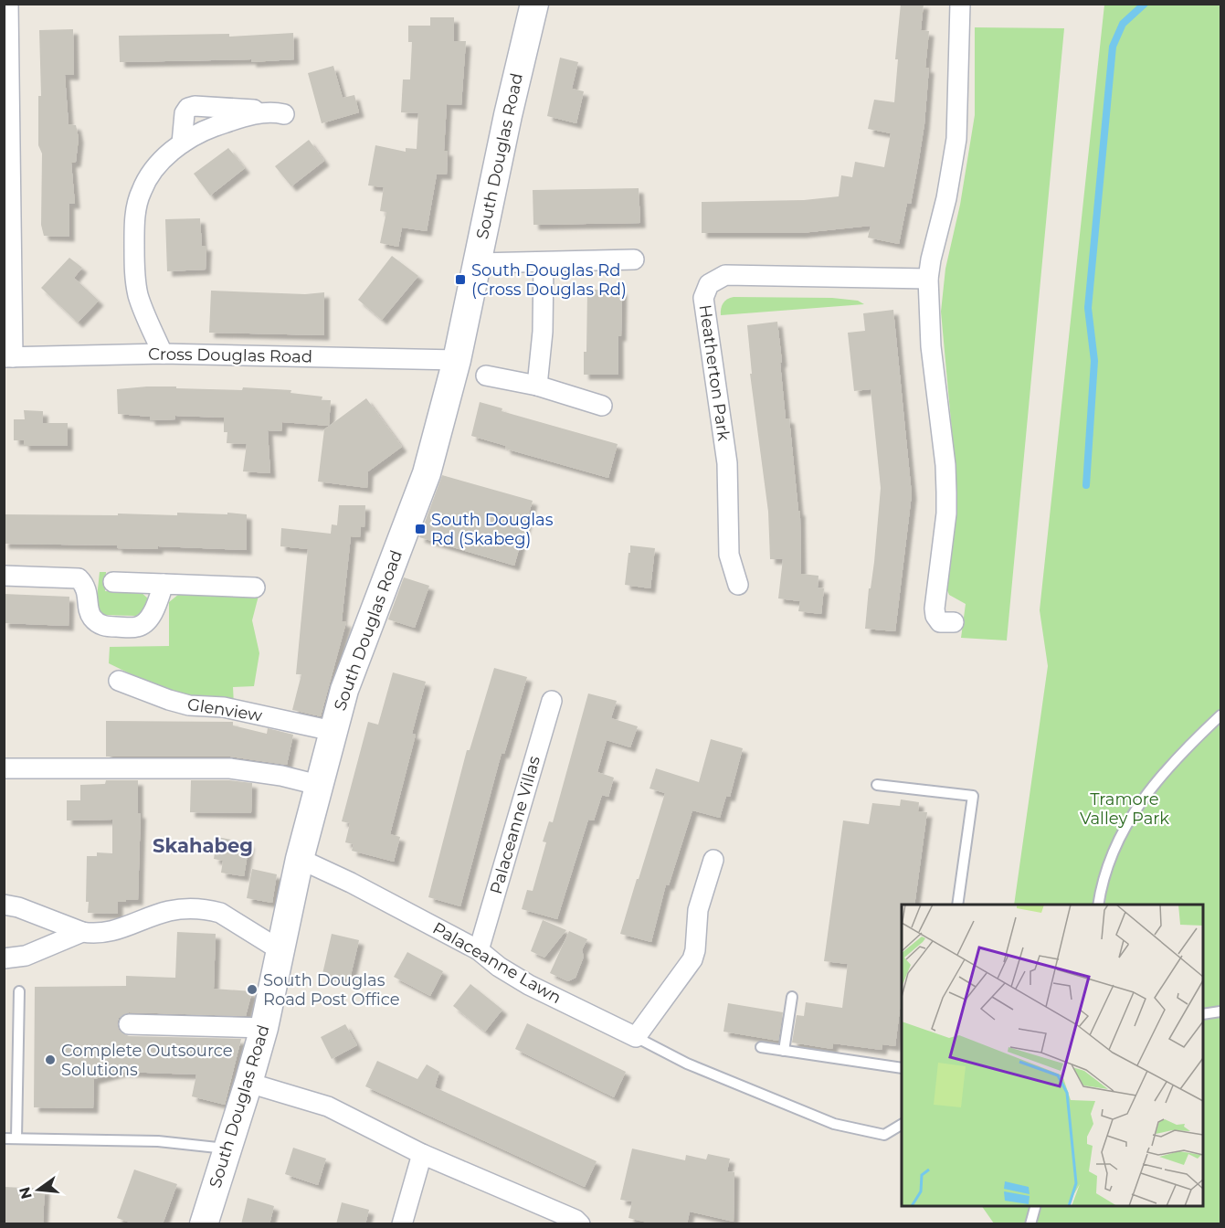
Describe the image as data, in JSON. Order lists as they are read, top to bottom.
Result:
{
  "streets": {
    "main road": ["South Douglas Road"],
    "street": [
      "Cross Douglas Road",
      "Heatherton Park",
      "Glenview",
      "Palaceanne Villas",
      "Palaceanne Lawn"
    ]
  },
  "crossings": [
    ["South Douglas Road", "Cross Douglas Road"],
    ["South Douglas Road", "Glenview"],
    ["South Douglas Road", "Palaceanne Lawn"],
    ["Palaceanne Villas", "Palaceanne Lawn"]
  ],
  "districts": ["Skahabeg"],
  "parks": ["Tramore Valley Park"],
  "places": {
    "transit": ["South Douglas Rd (Cross Douglas Rd)", "South Douglas Rd (Skabeg)"],
    "other": ["South Douglas Road Post Office", "Complete Outsource Solutions"]
  },
  "north": "left"
}
